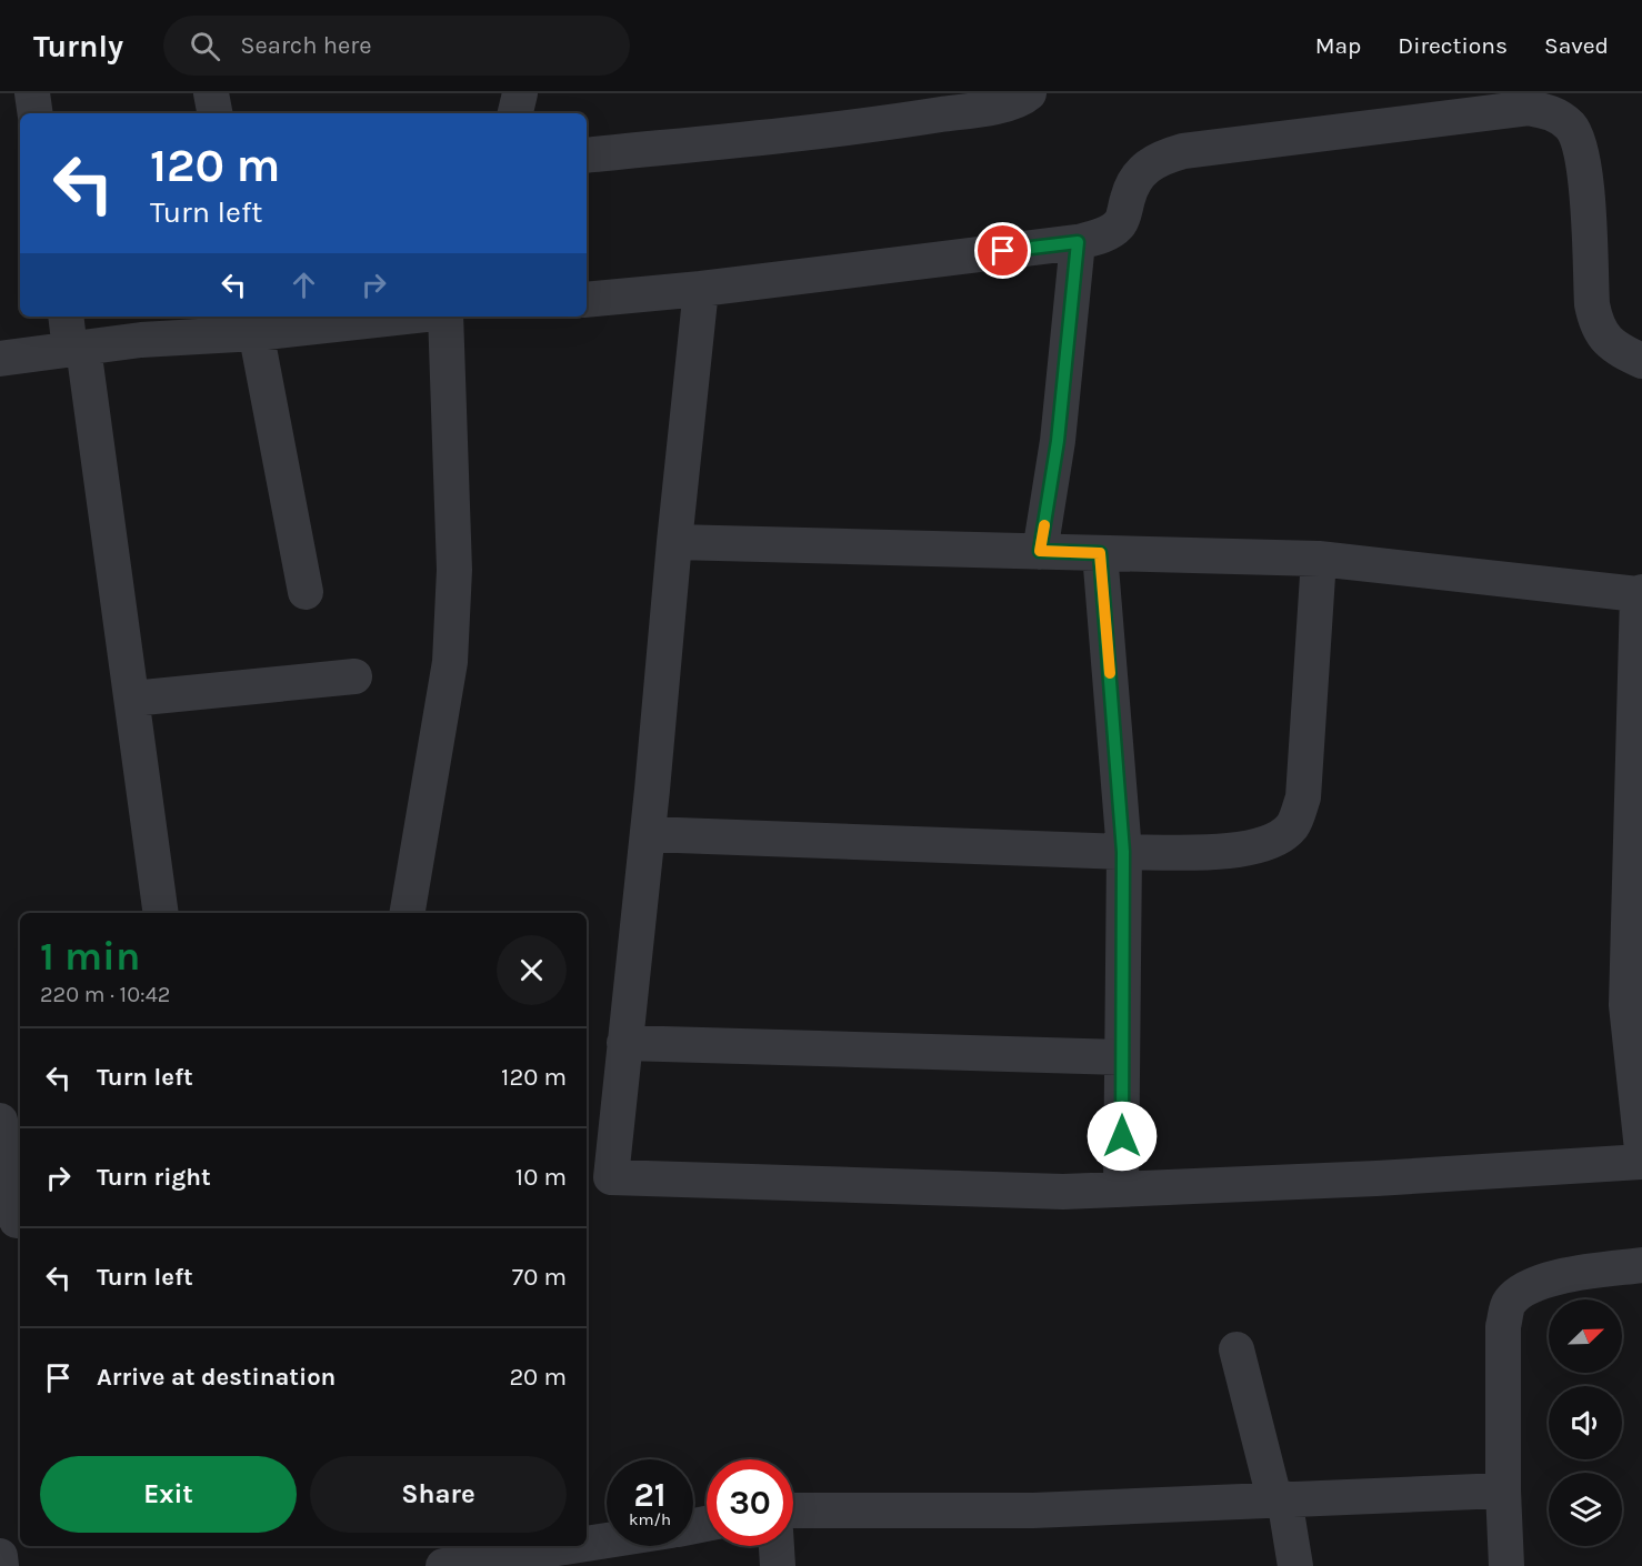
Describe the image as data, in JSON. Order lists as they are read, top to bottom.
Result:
{
  "north": "top right",
  "page": {
    "header": "Turnly",
    "search": "Search here",
    "nav": ["Map", "Directions", "Saved"],
    "turn": ["120 m", "Turn left"],
    "heading": ["1 min", "220 m · 10:42"],
    "list": [
      {
        "name": "Turn left",
        "value": "120 m"
      },
      {
        "name": "Turn right",
        "value": "10 m"
      },
      {
        "name": "Turn left",
        "value": "70 m"
      },
      {
        "name": "Arrive at destination",
        "value": "20 m"
      }
    ],
    "buttons": ["Exit", "Share"],
    "speed": "21 km/h",
    "limit": "30"
  }
}
